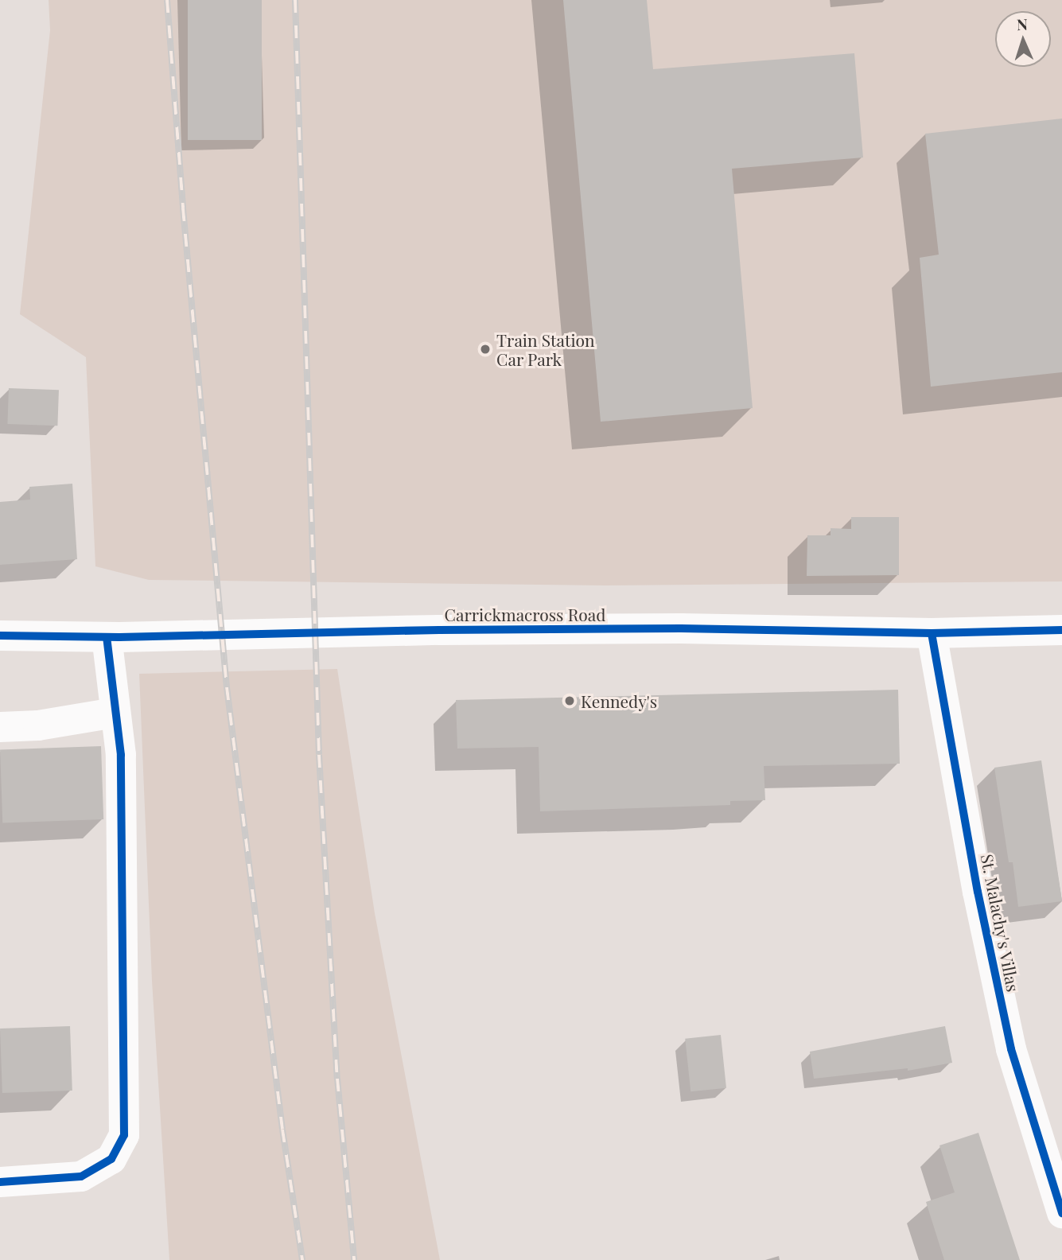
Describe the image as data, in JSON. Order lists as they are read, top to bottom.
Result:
{
  "streets": {
    "street": ["Carrickmacross Road", "St. Malachy's Villas"]
  },
  "crossings": [
    ["Carrickmacross Road", "St. Malachy's Villas"]
  ],
  "places": ["Train Station Car Park", "Kennedy's"],
  "north": "top"
}
